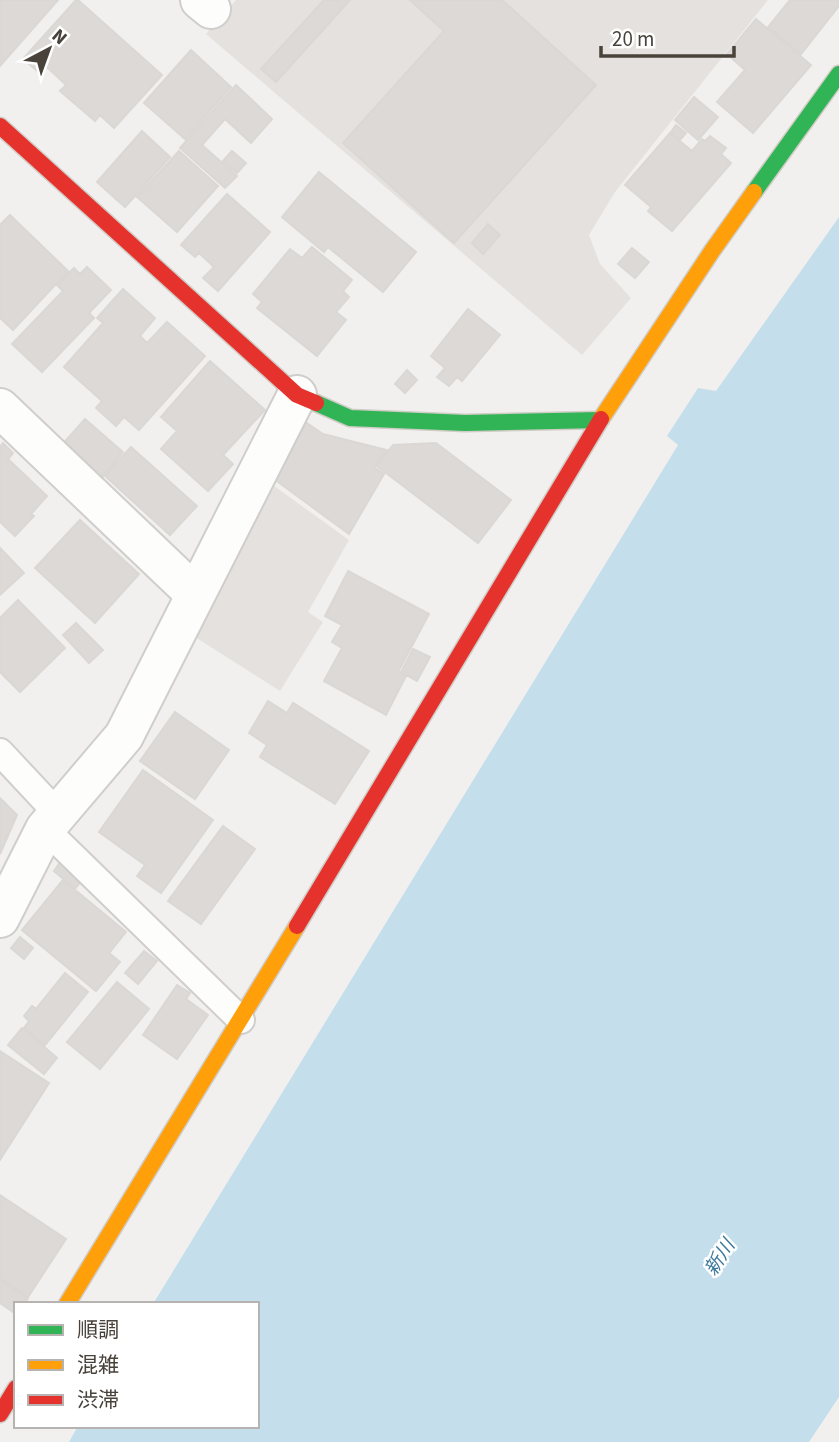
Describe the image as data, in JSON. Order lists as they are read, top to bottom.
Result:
{
  "water": ["新川"],
  "legend": ["順調", "混雑", "渋滞"],
  "scale_bar": "20 m",
  "north": "top right"
}
